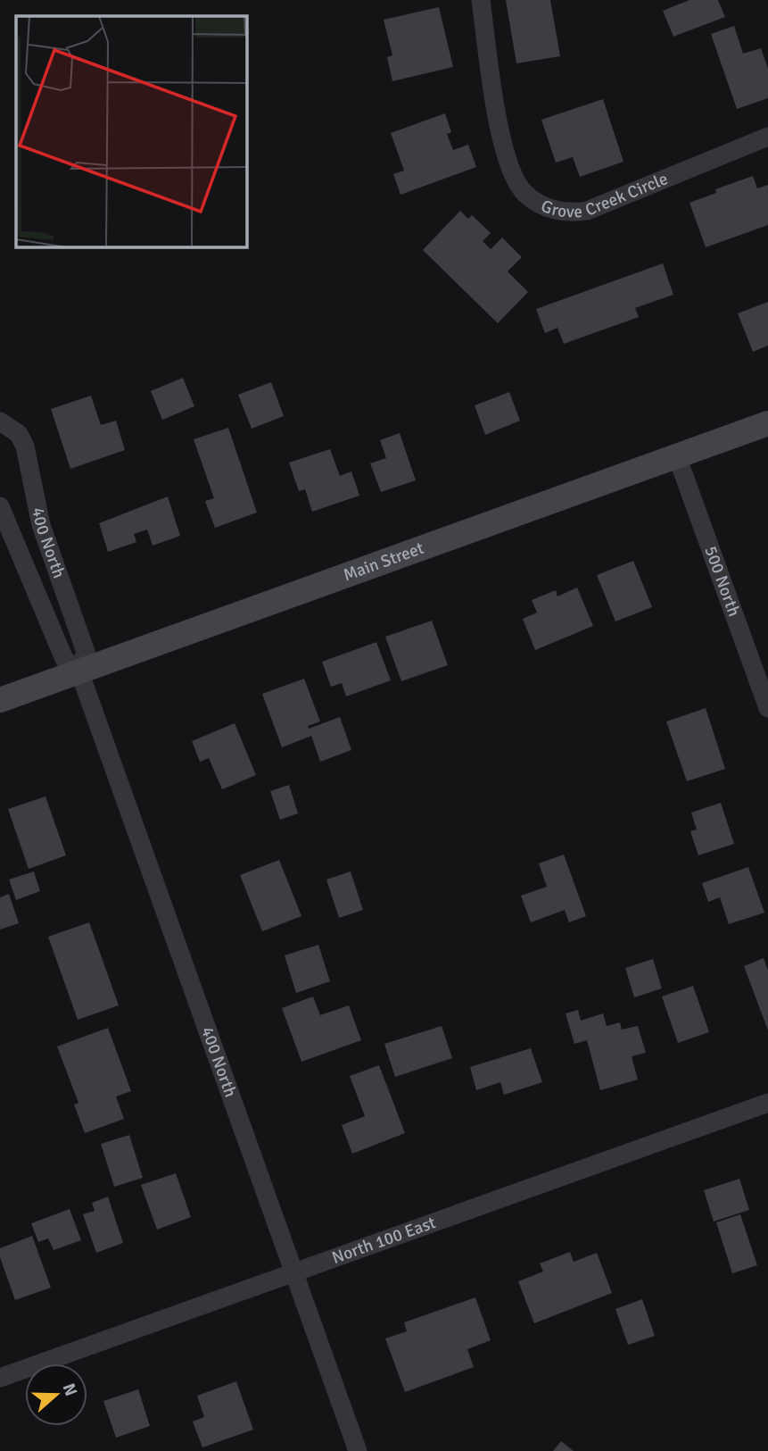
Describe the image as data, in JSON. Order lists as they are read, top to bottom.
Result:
{
  "streets": {
    "main road": ["Main Street"],
    "street": [
      "Grove Creek Circle",
      "400 North",
      "500 North",
      "North 100 East"
    ]
  },
  "crossings": [
    ["400 North", "Main Street"],
    ["400 North", "North 100 East"],
    ["Main Street", "500 North"]
  ],
  "north": "right"
}
